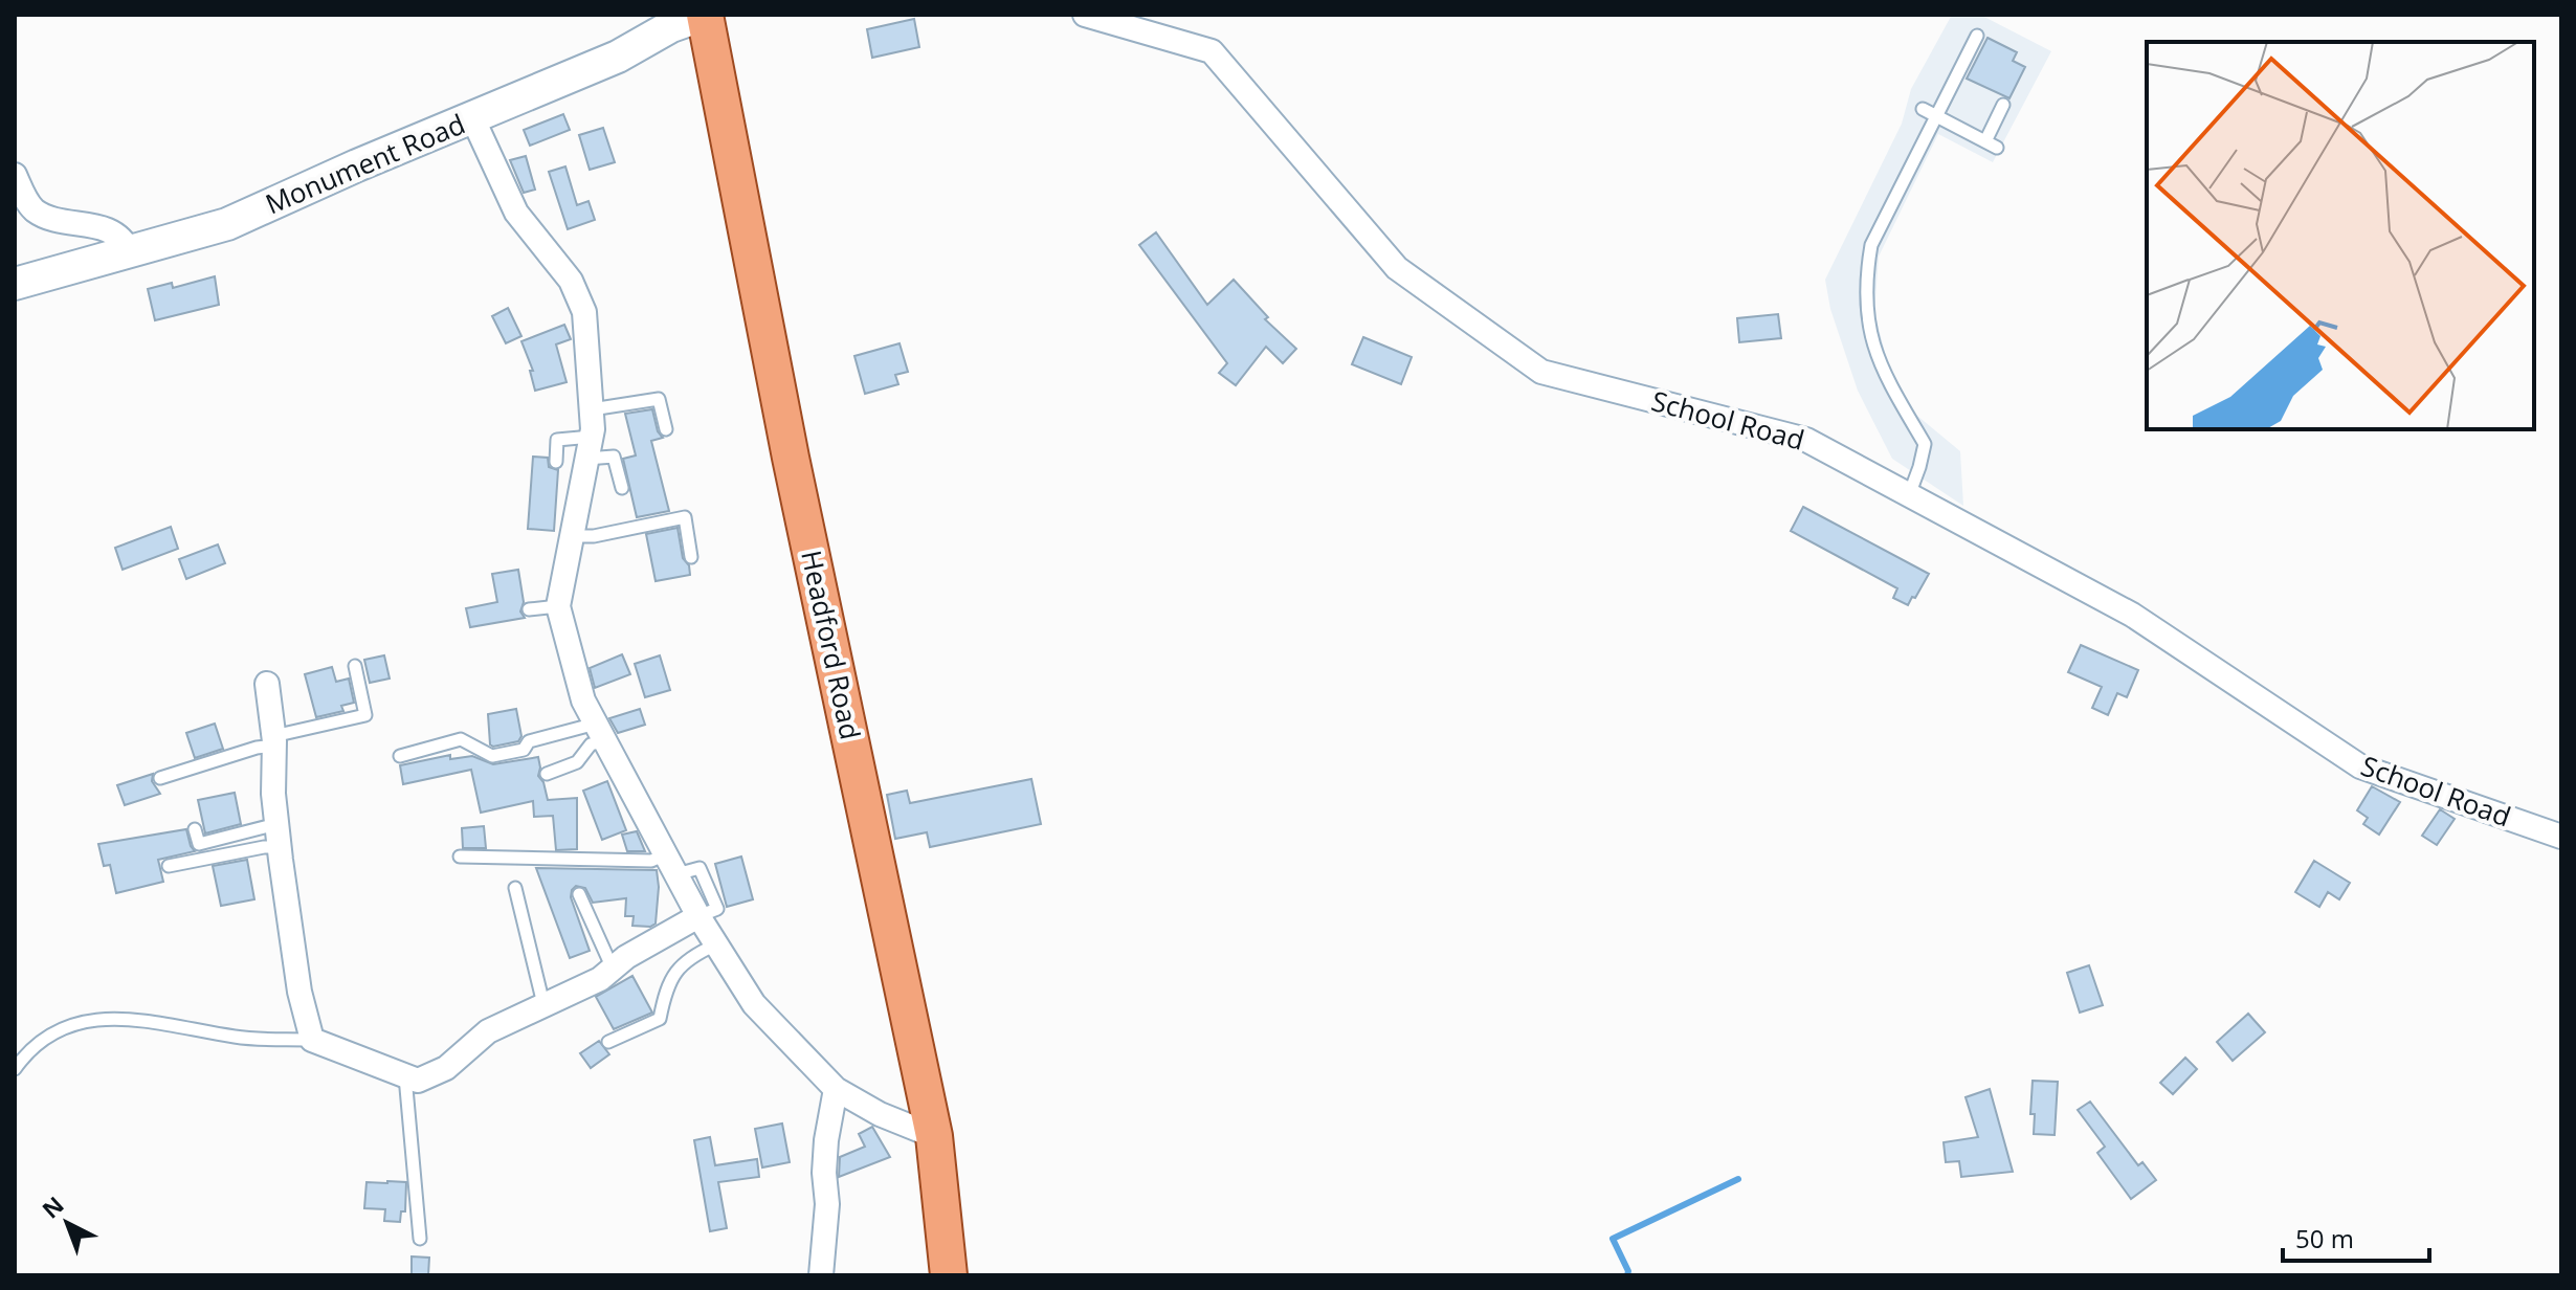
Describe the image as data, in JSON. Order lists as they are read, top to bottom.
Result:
{
  "streets": {
    "main road": ["Headford Road"],
    "street": ["Monument Road", "School Road"]
  },
  "crossings": [
    ["Monument Road", "Headford Road"]
  ],
  "scale_bar": "50 m",
  "north": "top left"
}
